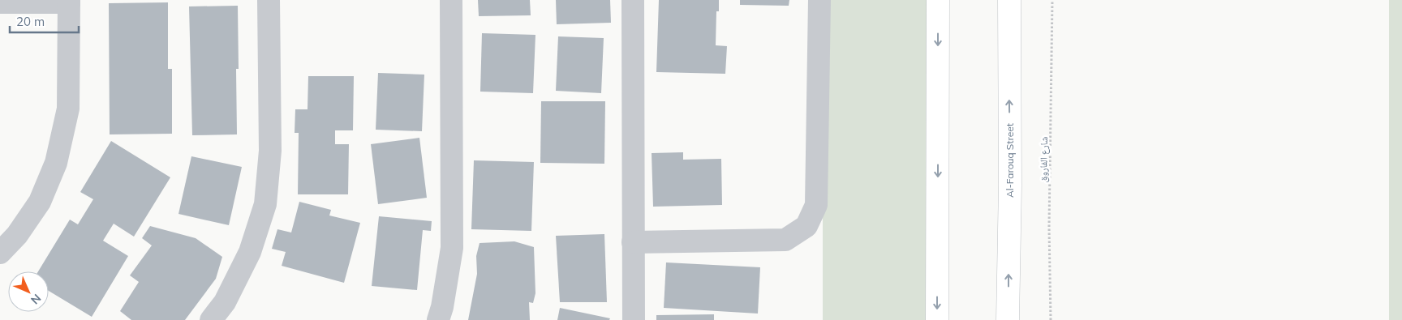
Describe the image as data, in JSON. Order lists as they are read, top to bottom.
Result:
{
  "streets": {
    "main road": ["Al-Farouq Street"],
    "path": ["شارع الفاروق"]
  },
  "scale_bar": "20 m",
  "north": "bottom right"
}
